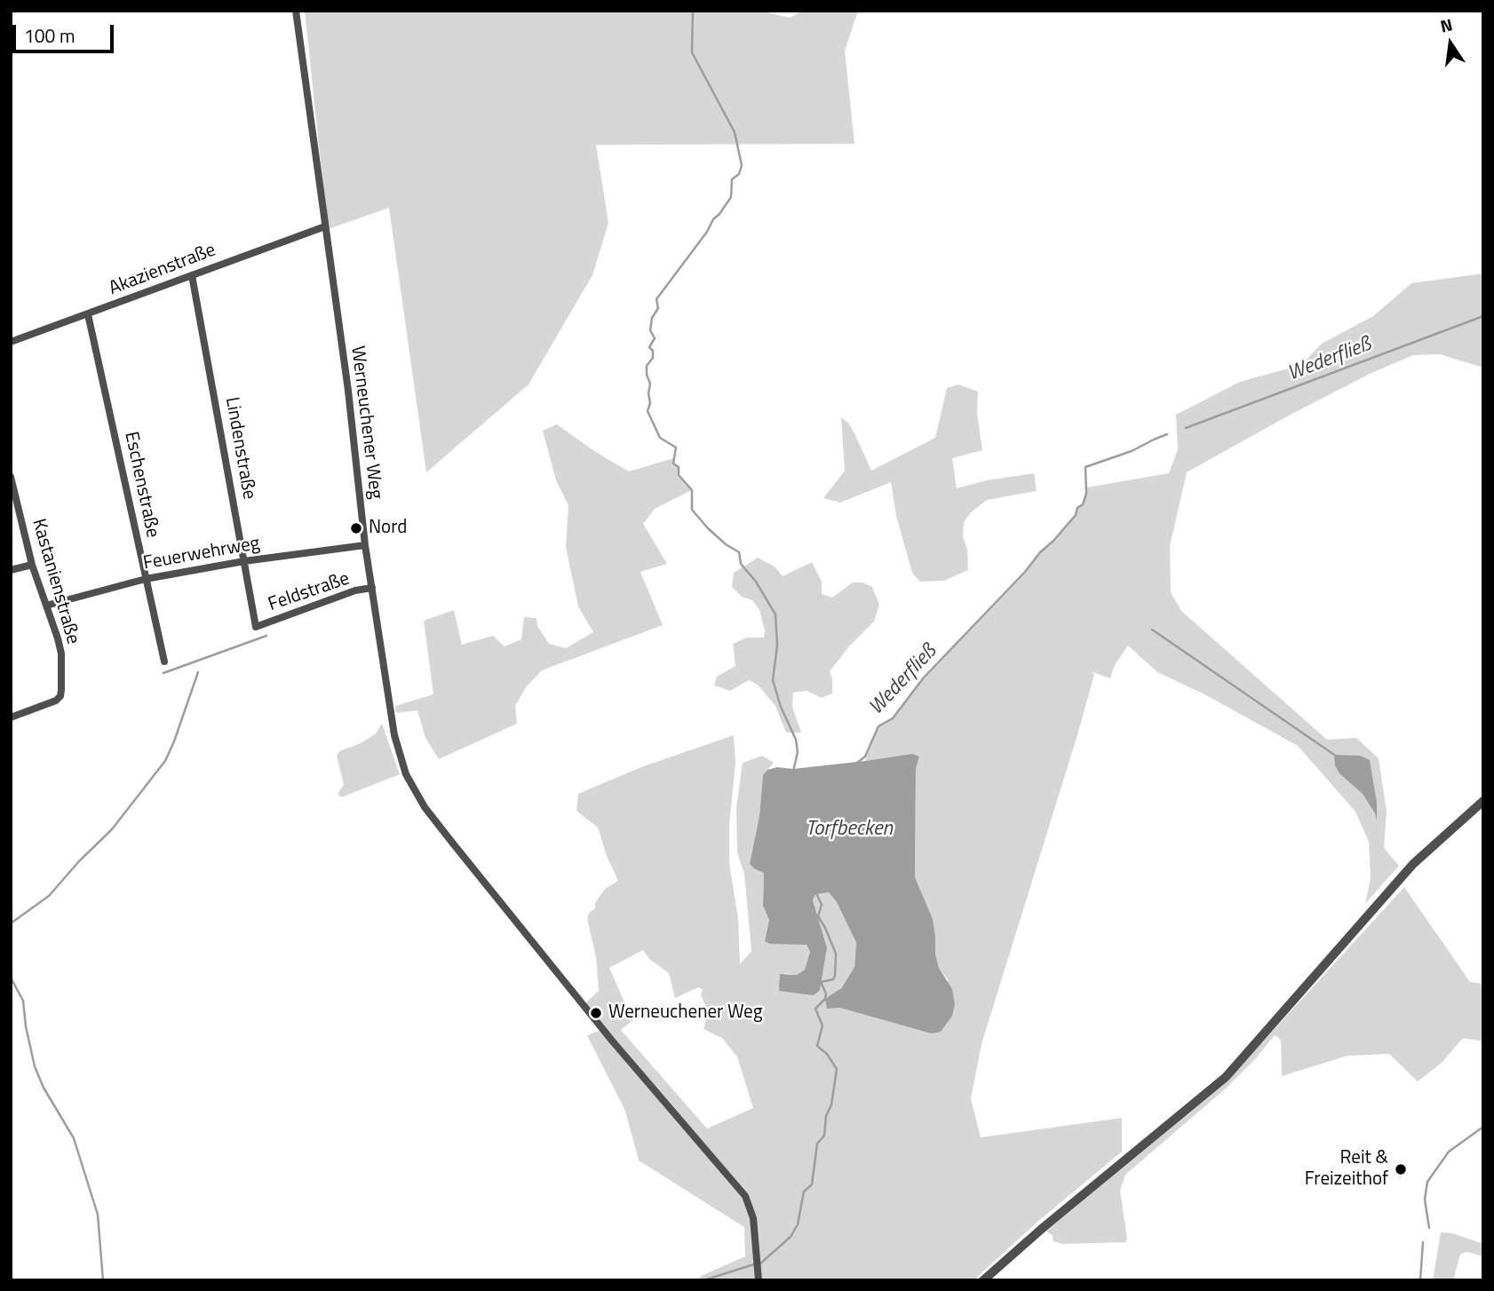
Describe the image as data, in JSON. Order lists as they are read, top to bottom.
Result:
{
  "streets": {
    "street": [
      "Akazienstraße",
      "Werneuchener Weg",
      "Lindenstraße",
      "Eschenstraße",
      "Feuerwehrweg",
      "Kastanienstraße",
      "Feldstraße"
    ]
  },
  "crossings": [
    ["Akazienstraße", "Werneuchener Weg"],
    ["Akazienstraße", "Lindenstraße"],
    ["Akazienstraße", "Eschenstraße"],
    ["Werneuchener Weg", "Feuerwehrweg"],
    ["Werneuchener Weg", "Feldstraße"],
    ["Lindenstraße", "Feuerwehrweg"],
    ["Lindenstraße", "Feldstraße"],
    ["Eschenstraße", "Feuerwehrweg"],
    ["Feuerwehrweg", "Kastanienstraße"]
  ],
  "water": ["Wederfließ", "Torfbecken"],
  "places": ["Nord", "Werneuchener Weg", "Reit & Freizeithof"],
  "scale_bar": "100 m",
  "north": "top"
}
